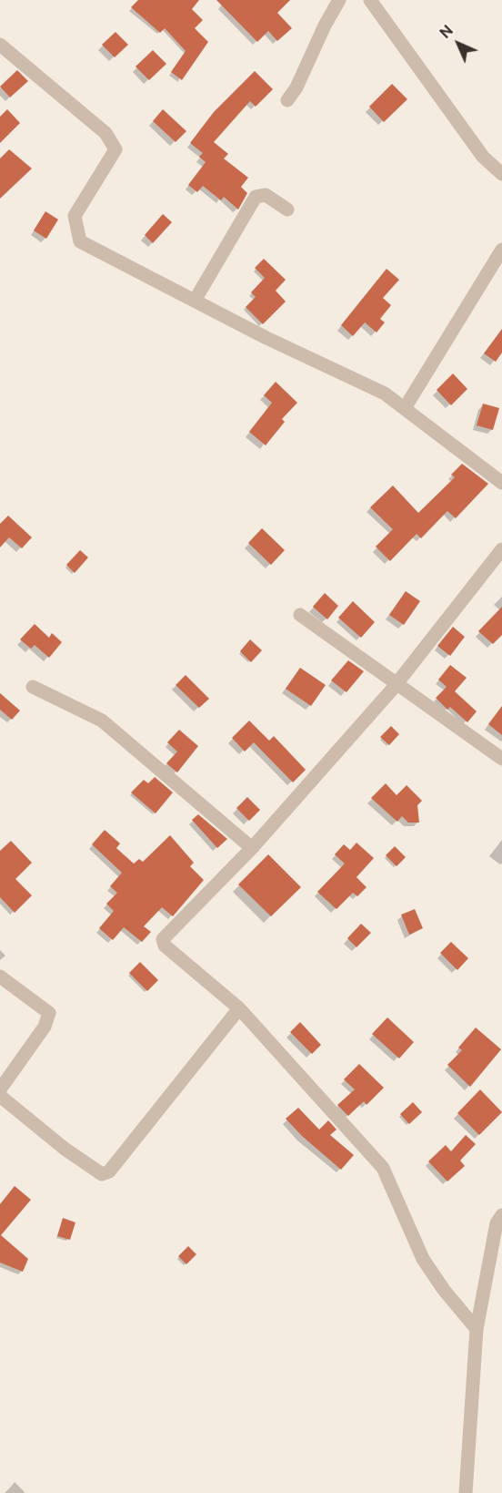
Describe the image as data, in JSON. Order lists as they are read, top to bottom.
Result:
{
  "north": "top left"
}
